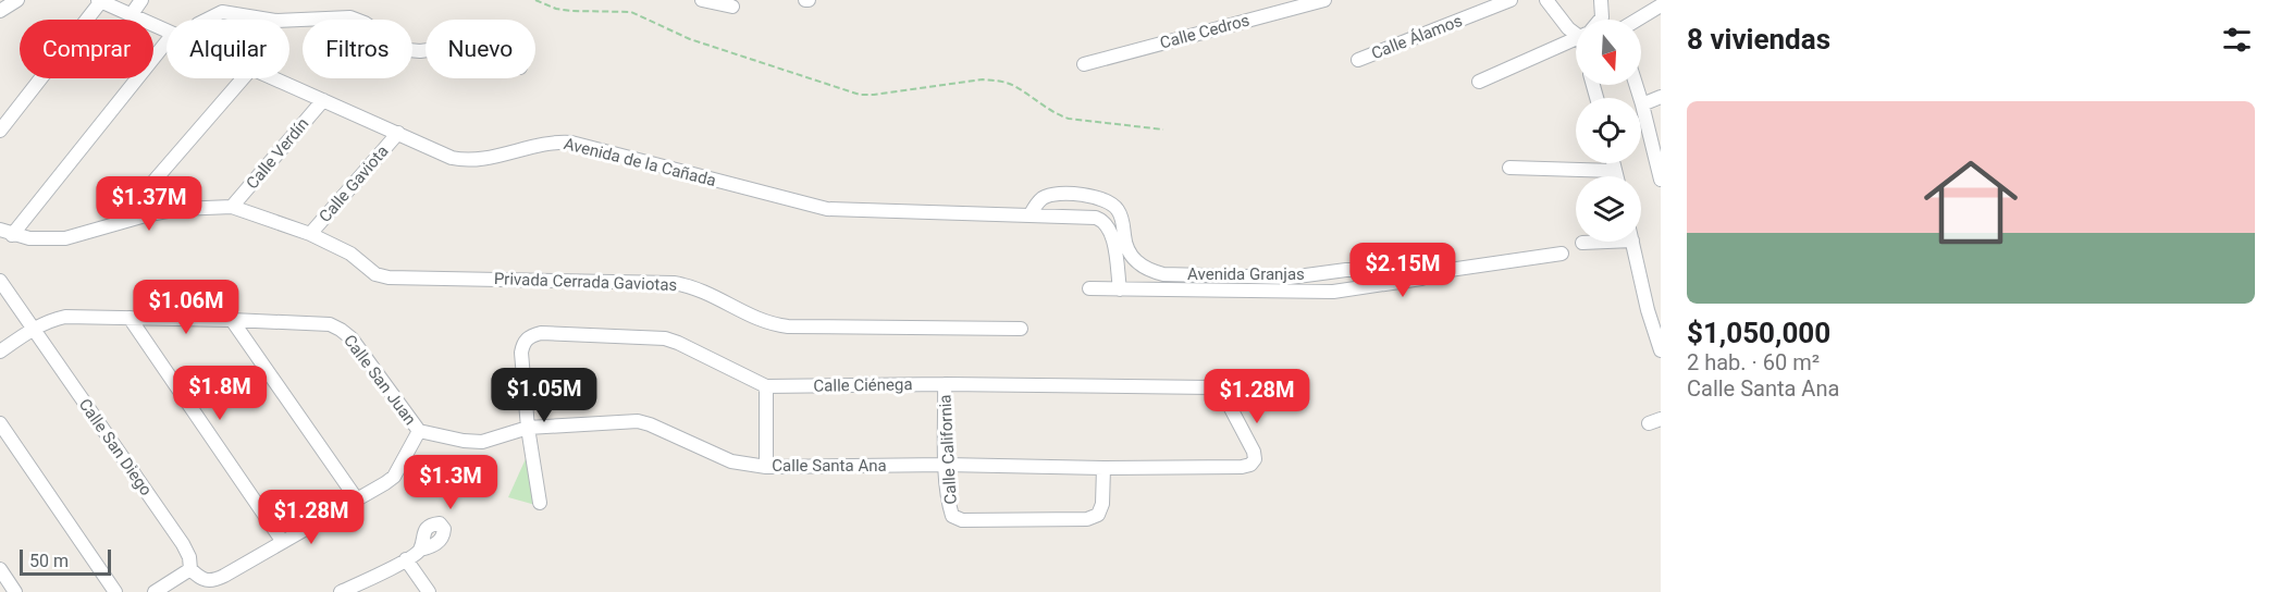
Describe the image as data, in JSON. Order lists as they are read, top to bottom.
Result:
{
  "streets": {
    "street": [
      "Calle Cedros",
      "Calle Álamos",
      "Calle Verdín",
      "Avenida de la Cañada",
      "Calle Gaviota",
      "Avenida Granjas",
      "Privada Cerrada Gaviotas",
      "Calle San Juan",
      "Calle Ciénega",
      "Calle San Diego",
      "Calle California",
      "Calle Santa Ana"
    ]
  },
  "crossings": [
    ["Calle Verdín", "Avenida de la Cañada"],
    ["Calle Verdín", "Privada Cerrada Gaviotas"],
    ["Avenida de la Cañada", "Calle Gaviota"],
    ["Avenida de la Cañada", "Avenida Granjas"],
    ["Calle Gaviota", "Privada Cerrada Gaviotas"],
    ["Calle San Juan", "Calle Santa Ana"],
    ["Calle Ciénega", "Calle California"],
    ["Calle Ciénega", "Calle Santa Ana"],
    ["Calle California", "Calle Santa Ana"]
  ],
  "scale_bar": "50 m",
  "north": "bottom",
  "page": {
    "heading": "8 viviendas",
    "chip": [
      "Comprar",
      "Alquilar",
      "Filtros",
      "Nuevo"
    ],
    "list": [
      {
        "name": "$1,050,000",
        "note": "2 hab. · 60 m² · Calle Santa Ana"
      }
    ],
    "price": [
      "$1.37M",
      "$2.15M",
      "$1.06M",
      "$1.8M",
      "$1.05M",
      "$1.28M",
      "$1.3M",
      "$1.28M"
    ],
    "scale": "50 m"
  }
}
